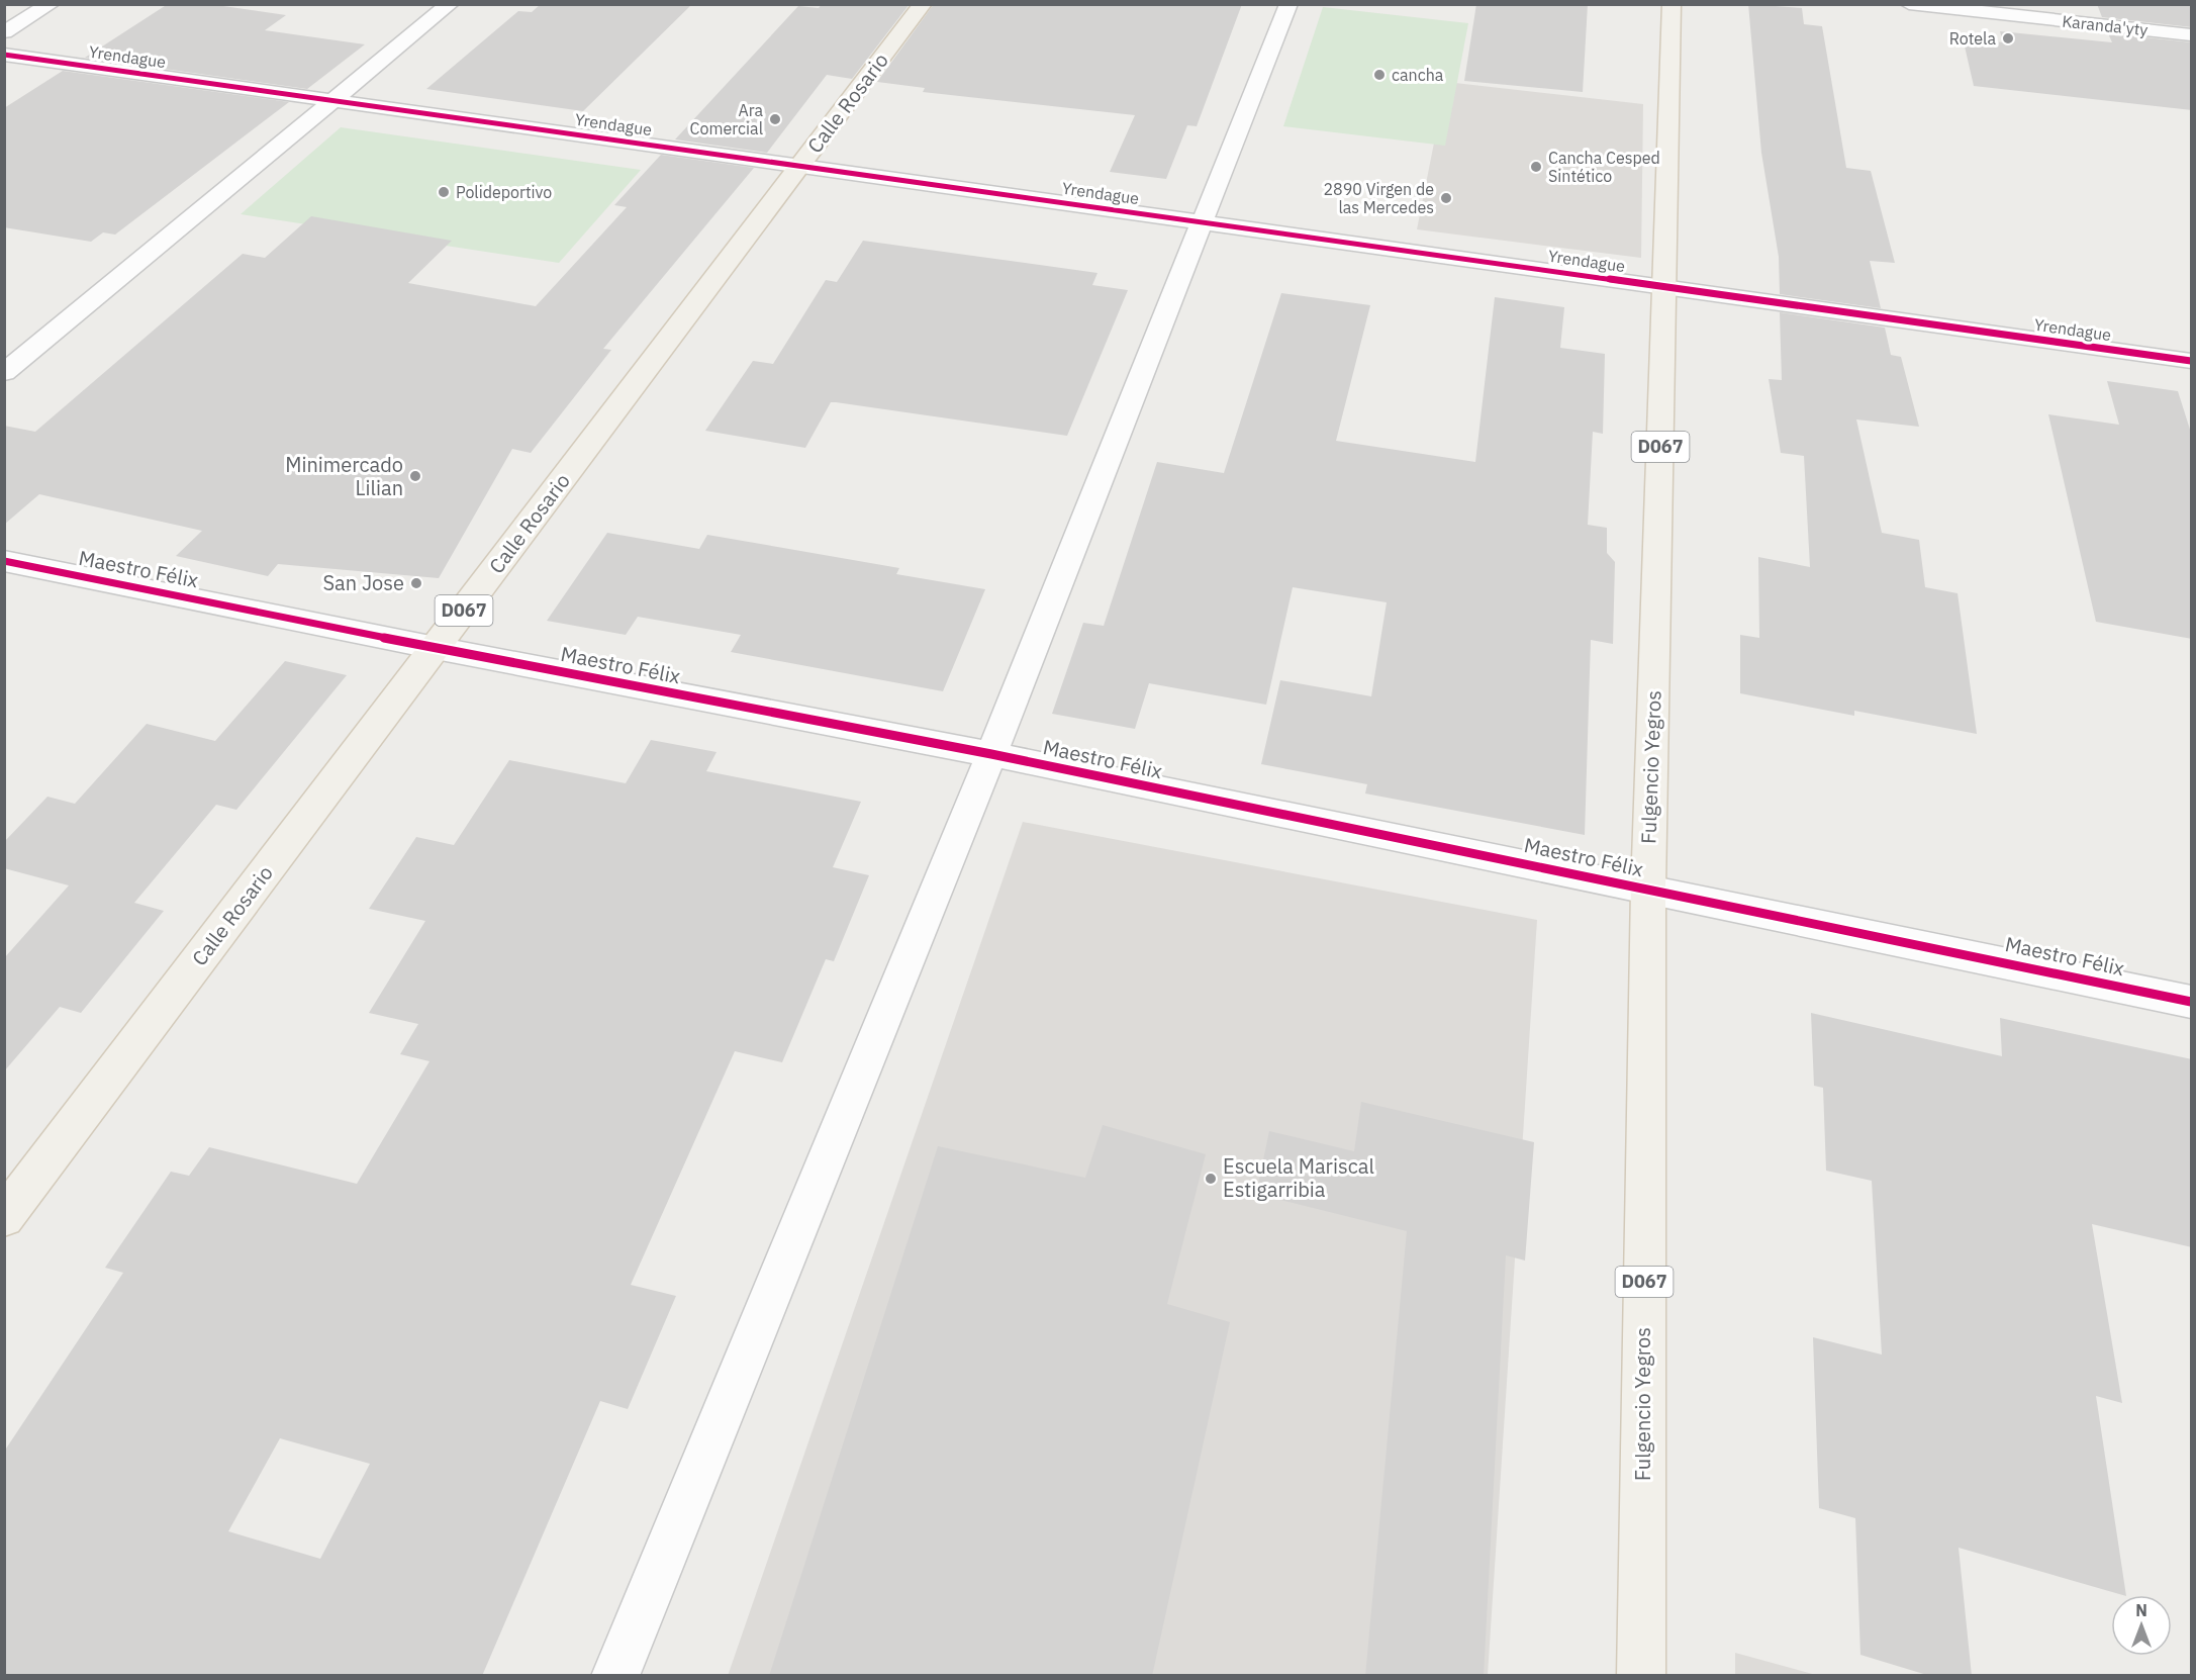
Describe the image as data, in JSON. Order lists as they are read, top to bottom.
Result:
{
  "streets": {
    "main road": ["Calle Rosario", "D067", "Fulgencio Yegros"],
    "street": ["Karanda'yty", "Yrendague", "Maestro Félix"]
  },
  "crossings": [
    ["Yrendague", "Calle Rosario"],
    ["Yrendague", "Fulgencio Yegros"],
    ["Calle Rosario", "Maestro Félix"],
    ["Maestro Félix", "Fulgencio Yegros"]
  ],
  "places": [
    "Rotela",
    "cancha",
    "Ara Comercial",
    "Cancha Cesped Sintético",
    "Polideportivo",
    "2890 Virgen de las Mercedes",
    "Minimercado Lilian",
    "San Jose",
    "Escuela Mariscal Estigarribia"
  ],
  "north": "top"
}
